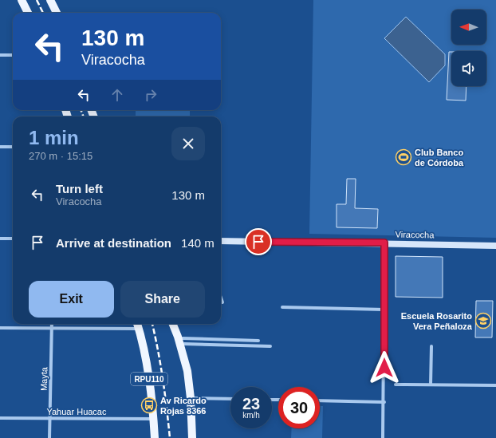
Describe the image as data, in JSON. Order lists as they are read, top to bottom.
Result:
{
  "streets": {
    "main road": ["Viracocha", "RPU110"],
    "street": ["Mayta", "Yahuar Huacac"]
  },
  "crossings": [
    ["Mayta", "Yahuar Huacac"],
    ["RPU110", "Yahuar Huacac"]
  ],
  "places": {
    "sports": ["Club Banco de Córdoba"],
    "school or university": ["Escuela Rosarito Vera Peñaloza"],
    "bus stop": ["Av Ricardo Rojas 8366"]
  },
  "north": "left",
  "page": {
    "turn": ["130 m", "Viracocha"],
    "heading": ["1 min", "270 m · 15:15"],
    "list": [
      {
        "name": "Turn left",
        "note": "Viracocha",
        "value": "130 m"
      },
      {
        "name": "Arrive at destination",
        "value": "140 m"
      }
    ],
    "buttons": ["Exit", "Share"],
    "speed": "23 km/h",
    "limit": "30"
  }
}
